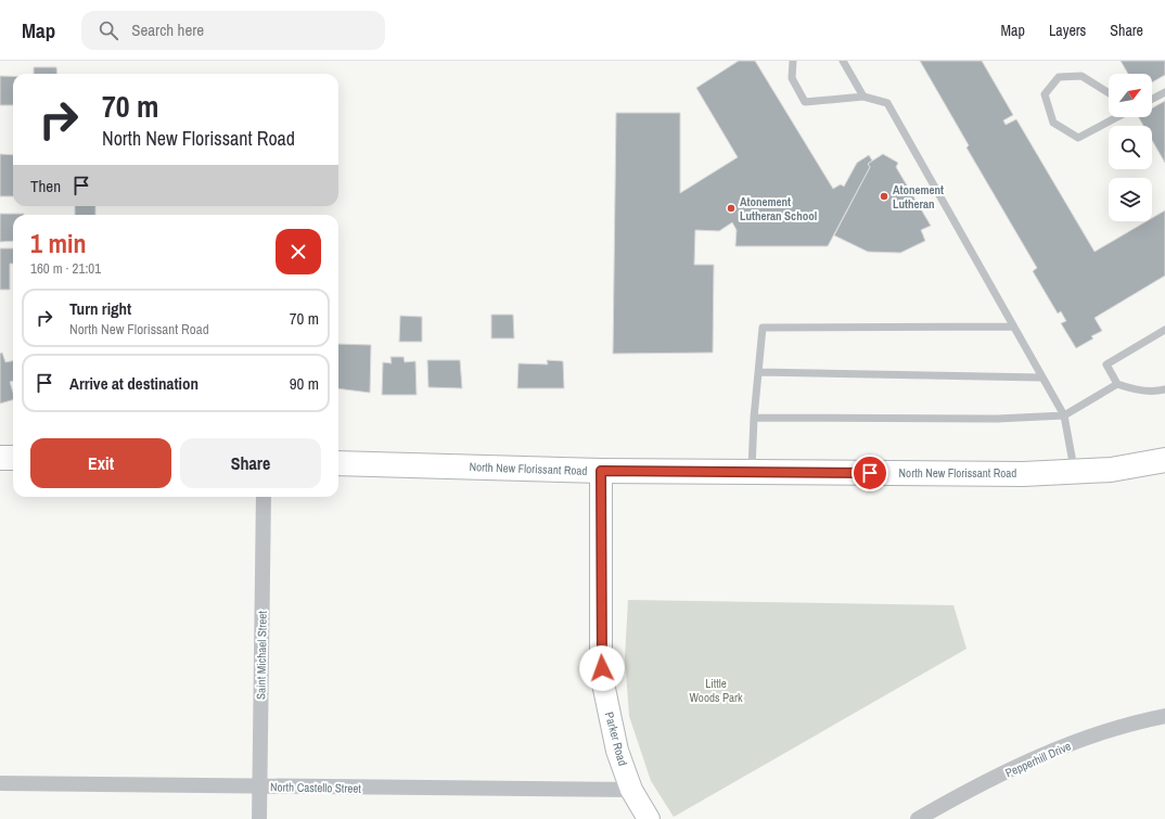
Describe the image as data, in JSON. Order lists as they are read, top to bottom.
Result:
{
  "streets": {
    "main road": ["North New Florissant Road", "Parker Road"],
    "street": ["Saint Michael Street", "Pepperhill Drive", "North Castello Street"]
  },
  "crossings": [
    ["North New Florissant Road", "Parker Road"],
    ["Saint Michael Street", "North Castello Street"],
    ["Parker Road", "North Castello Street"]
  ],
  "parks": ["Little Woods Park"],
  "places": ["Atonement Lutheran", "Atonement Lutheran School"],
  "north": "top right",
  "page": {
    "header": "Map",
    "search": "Search here",
    "nav": ["Map", "Layers", "Share"],
    "turn": ["70 m", "North New Florissant Road"],
    "then": "Then",
    "heading": ["1 min", "160 m · 21:01"],
    "list": [
      {
        "name": "Turn right",
        "note": "North New Florissant Road",
        "value": "70 m"
      },
      {
        "name": "Arrive at destination",
        "value": "90 m"
      }
    ],
    "buttons": ["Exit", "Share"]
  }
}
